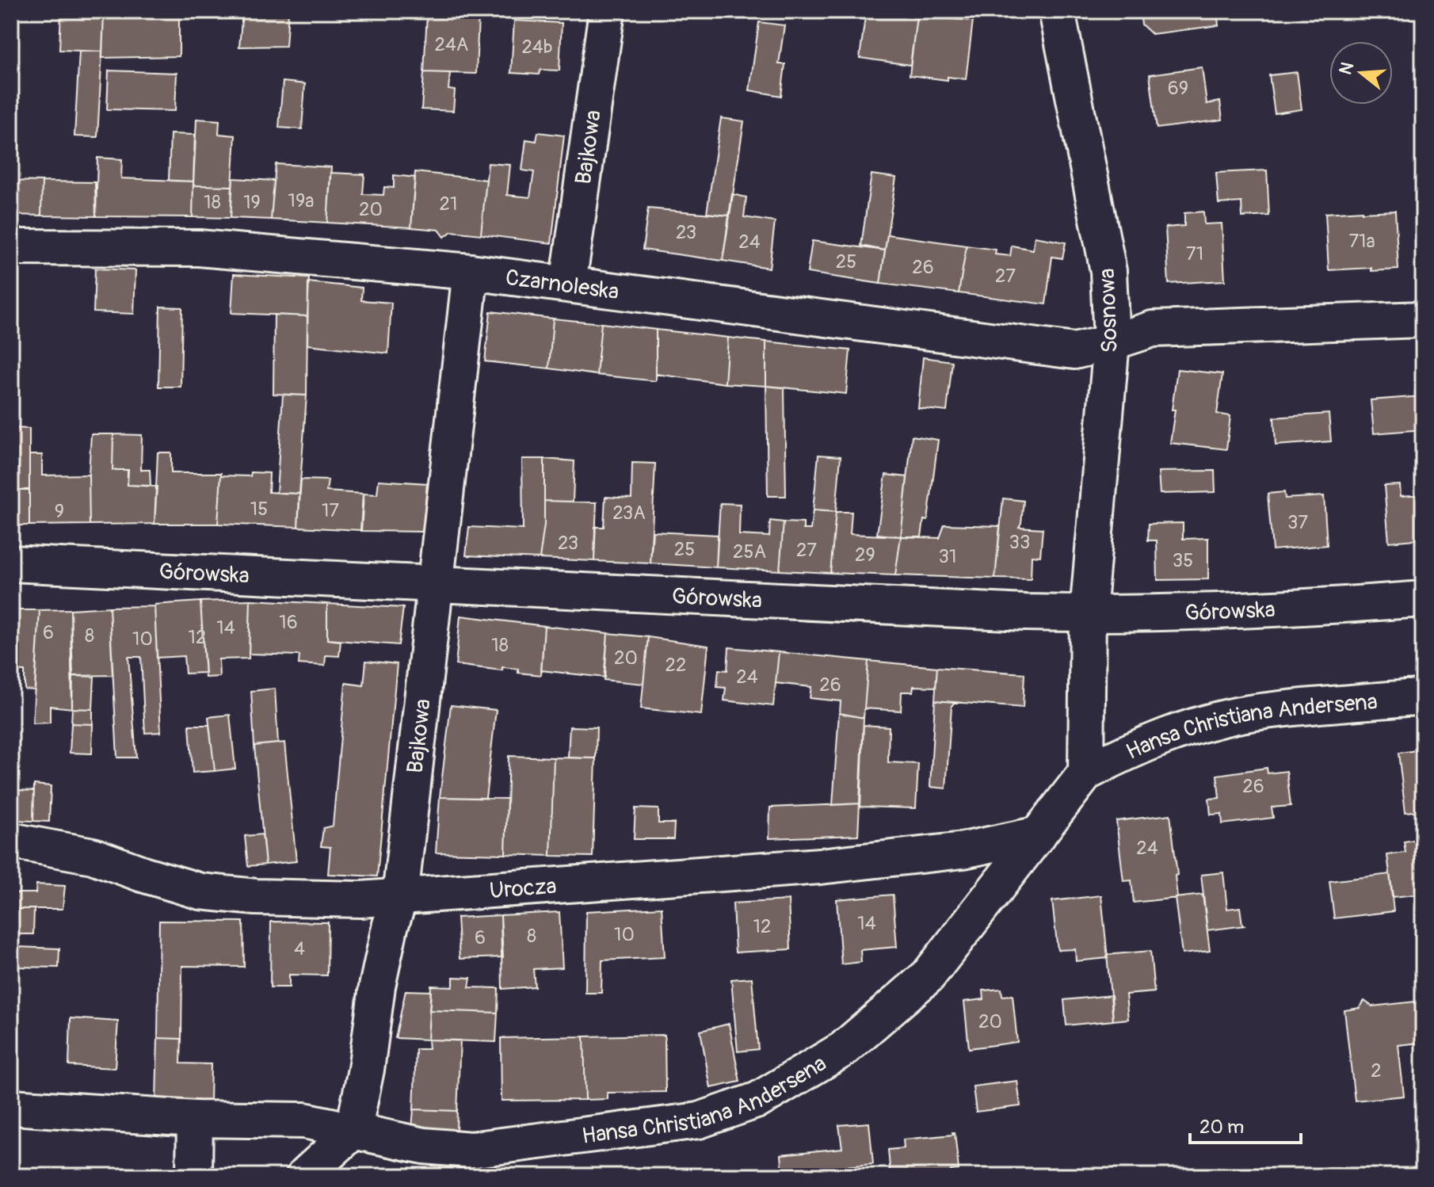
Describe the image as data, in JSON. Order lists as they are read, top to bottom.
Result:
{
  "streets": {
    "street": [
      "Bajkowa",
      "Czarnoleska",
      "Sosnowa",
      "Górowska",
      "Hansa Christiana Andersena",
      "Urocza"
    ]
  },
  "crossings": [
    ["Bajkowa", "Czarnoleska"],
    ["Bajkowa", "Górowska"],
    ["Bajkowa", "Hansa Christiana Andersena"],
    ["Bajkowa", "Urocza"],
    ["Czarnoleska", "Sosnowa"],
    ["Sosnowa", "Górowska"],
    ["Hansa Christiana Andersena", "Urocza"]
  ],
  "house_numbers": [
    "24A",
    "24b",
    "69",
    "19a",
    "18",
    "19",
    "21",
    "20",
    "23",
    "71a",
    "24",
    "71",
    "25",
    "26",
    "27",
    "15",
    "17",
    "9",
    "23A",
    "37",
    "33",
    "23",
    "25",
    "27",
    "25A",
    "29",
    "31",
    "35",
    "16",
    "14",
    "6",
    "8",
    "12",
    "10",
    "18",
    "20",
    "22",
    "24",
    "26",
    "26",
    "24",
    "14",
    "12",
    "10",
    "8",
    "6",
    "4",
    "20",
    "2"
  ],
  "scale_bar": "20 m",
  "north": "left"
}
